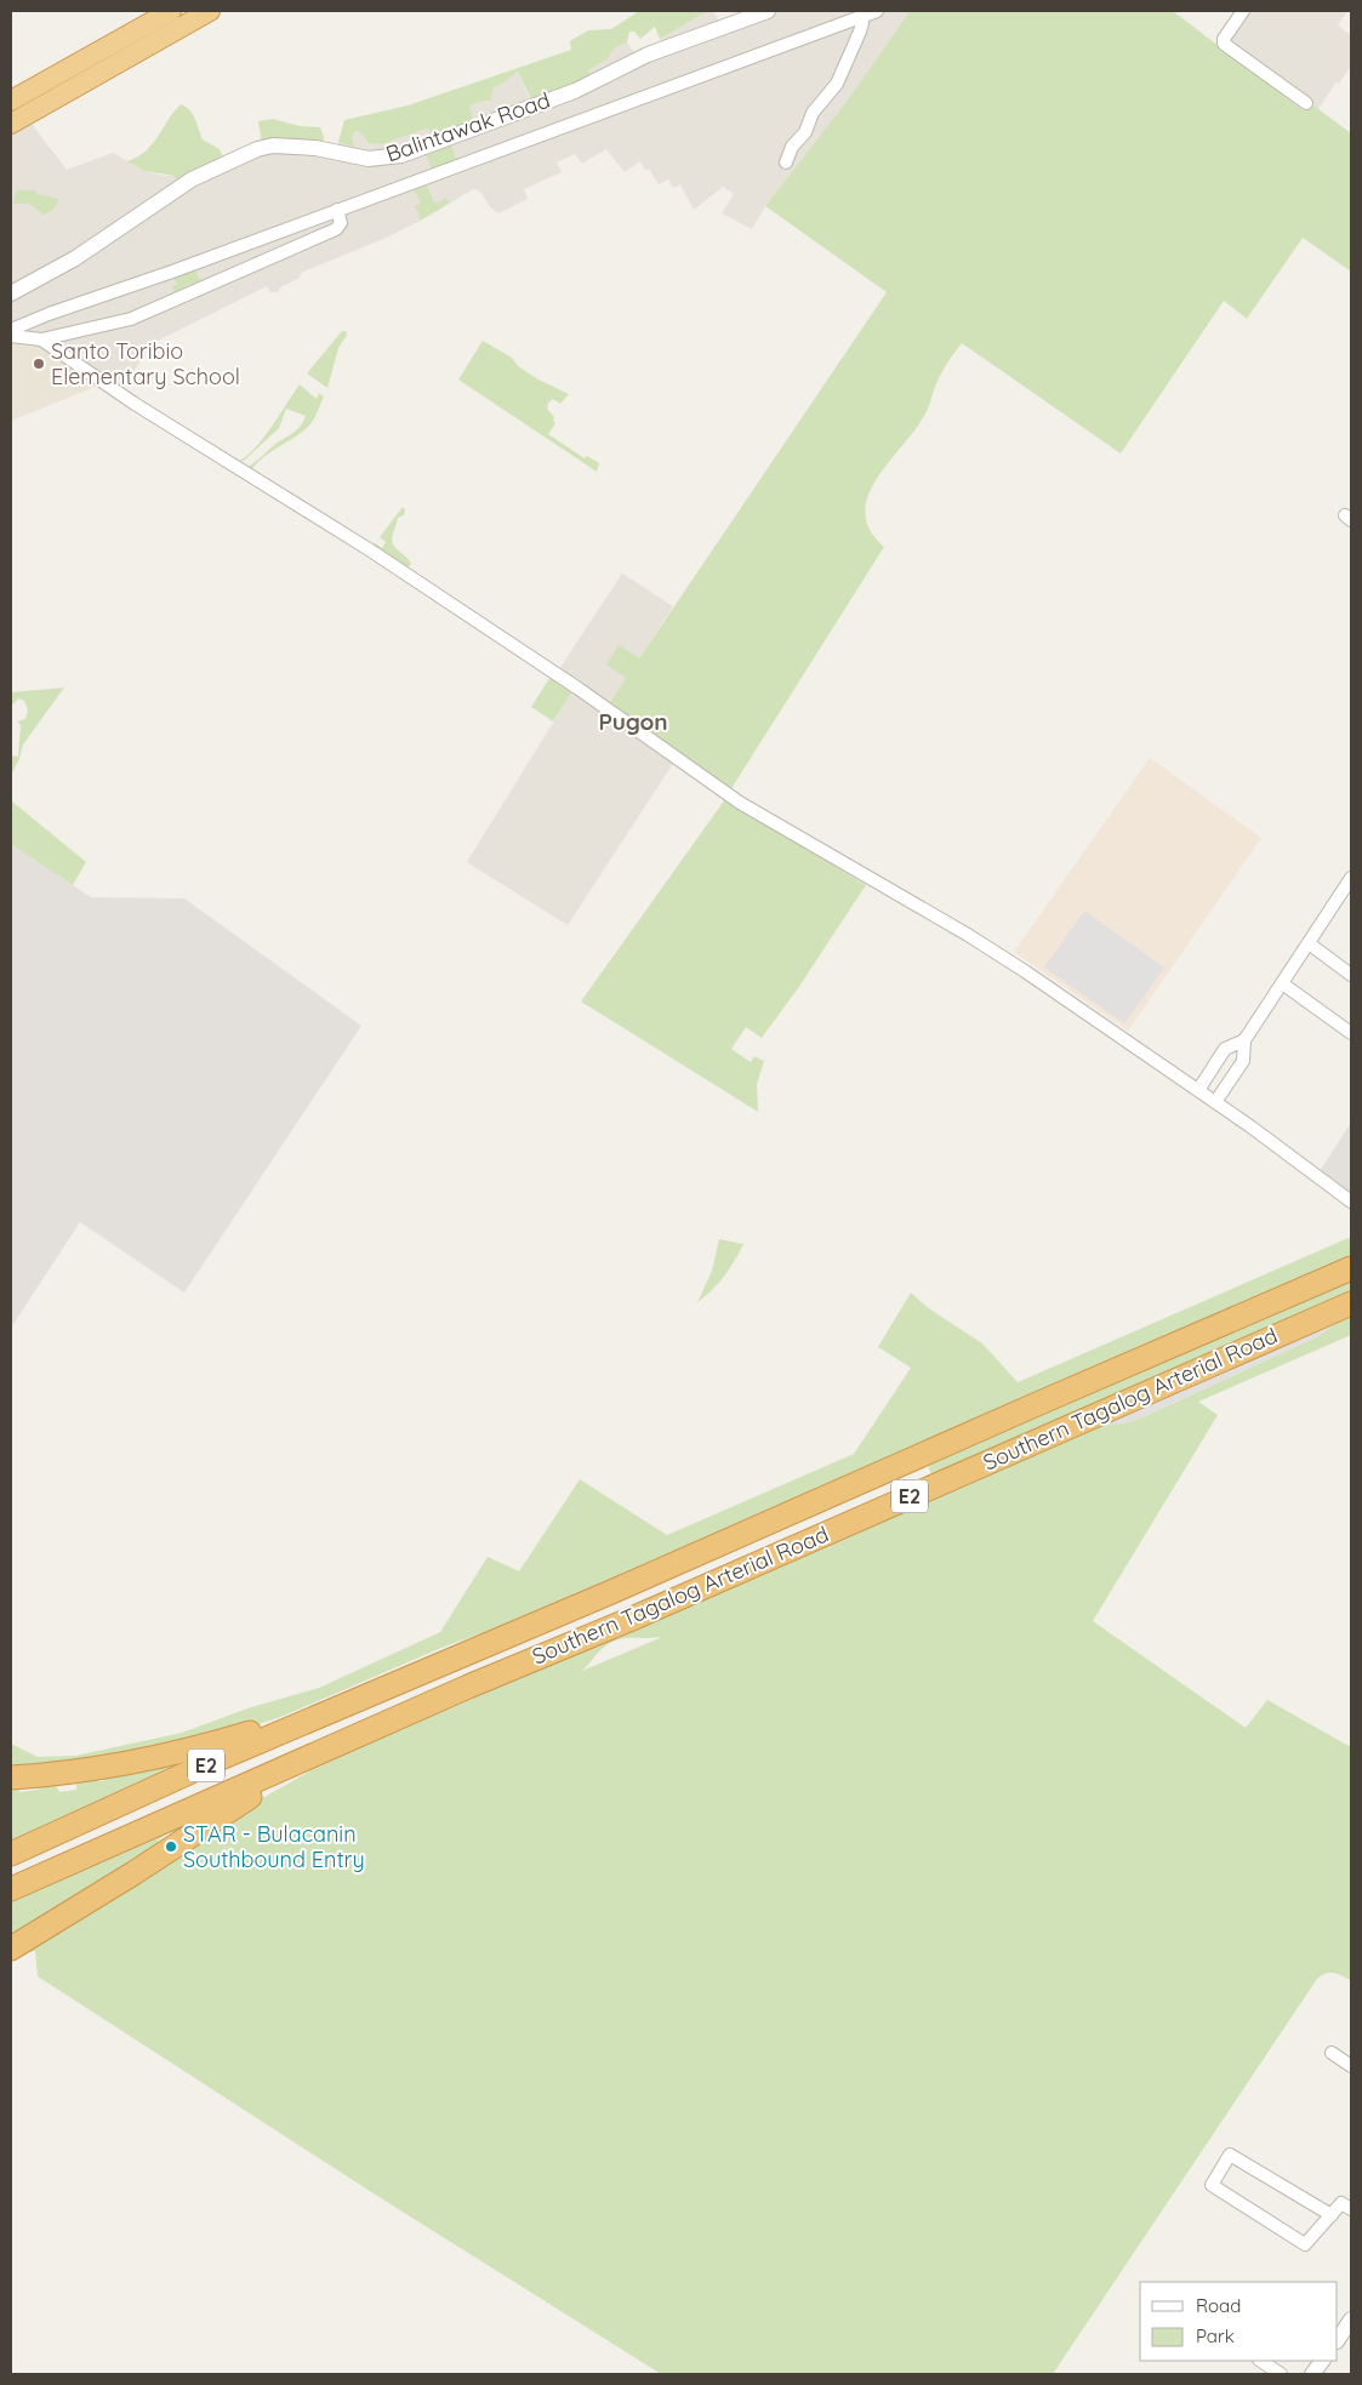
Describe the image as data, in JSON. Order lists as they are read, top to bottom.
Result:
{
  "streets": {
    "highway": ["Southern Tagalog Arterial Road", "E2"],
    "street": ["Balintawak Road"]
  },
  "districts": ["Pugon"],
  "places": ["Santo Toribio Elementary School", "STAR - Bulacanin Southbound Entry"],
  "legend": ["Road", "Park"]
}
